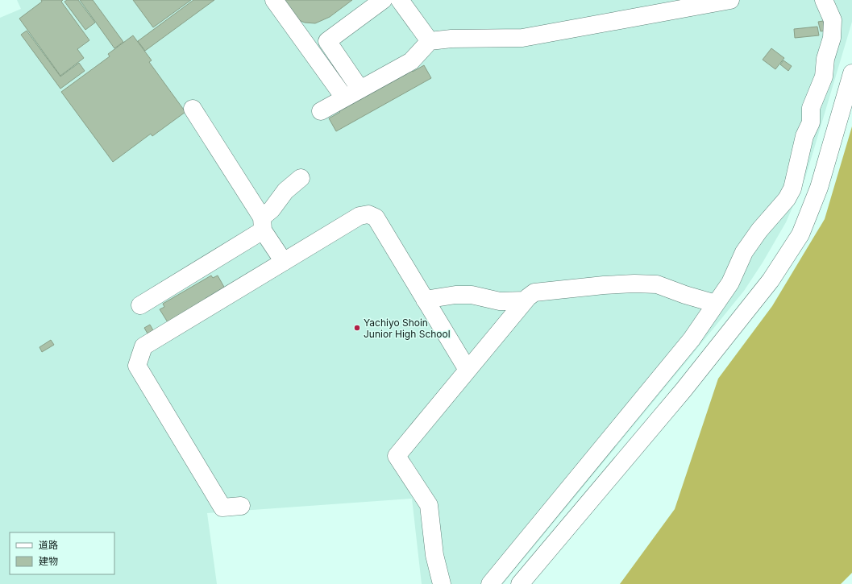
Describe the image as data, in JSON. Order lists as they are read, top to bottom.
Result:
{
  "places": ["Yachiyo Shoin Junior High School"],
  "legend": ["道路", "建物"]
}
